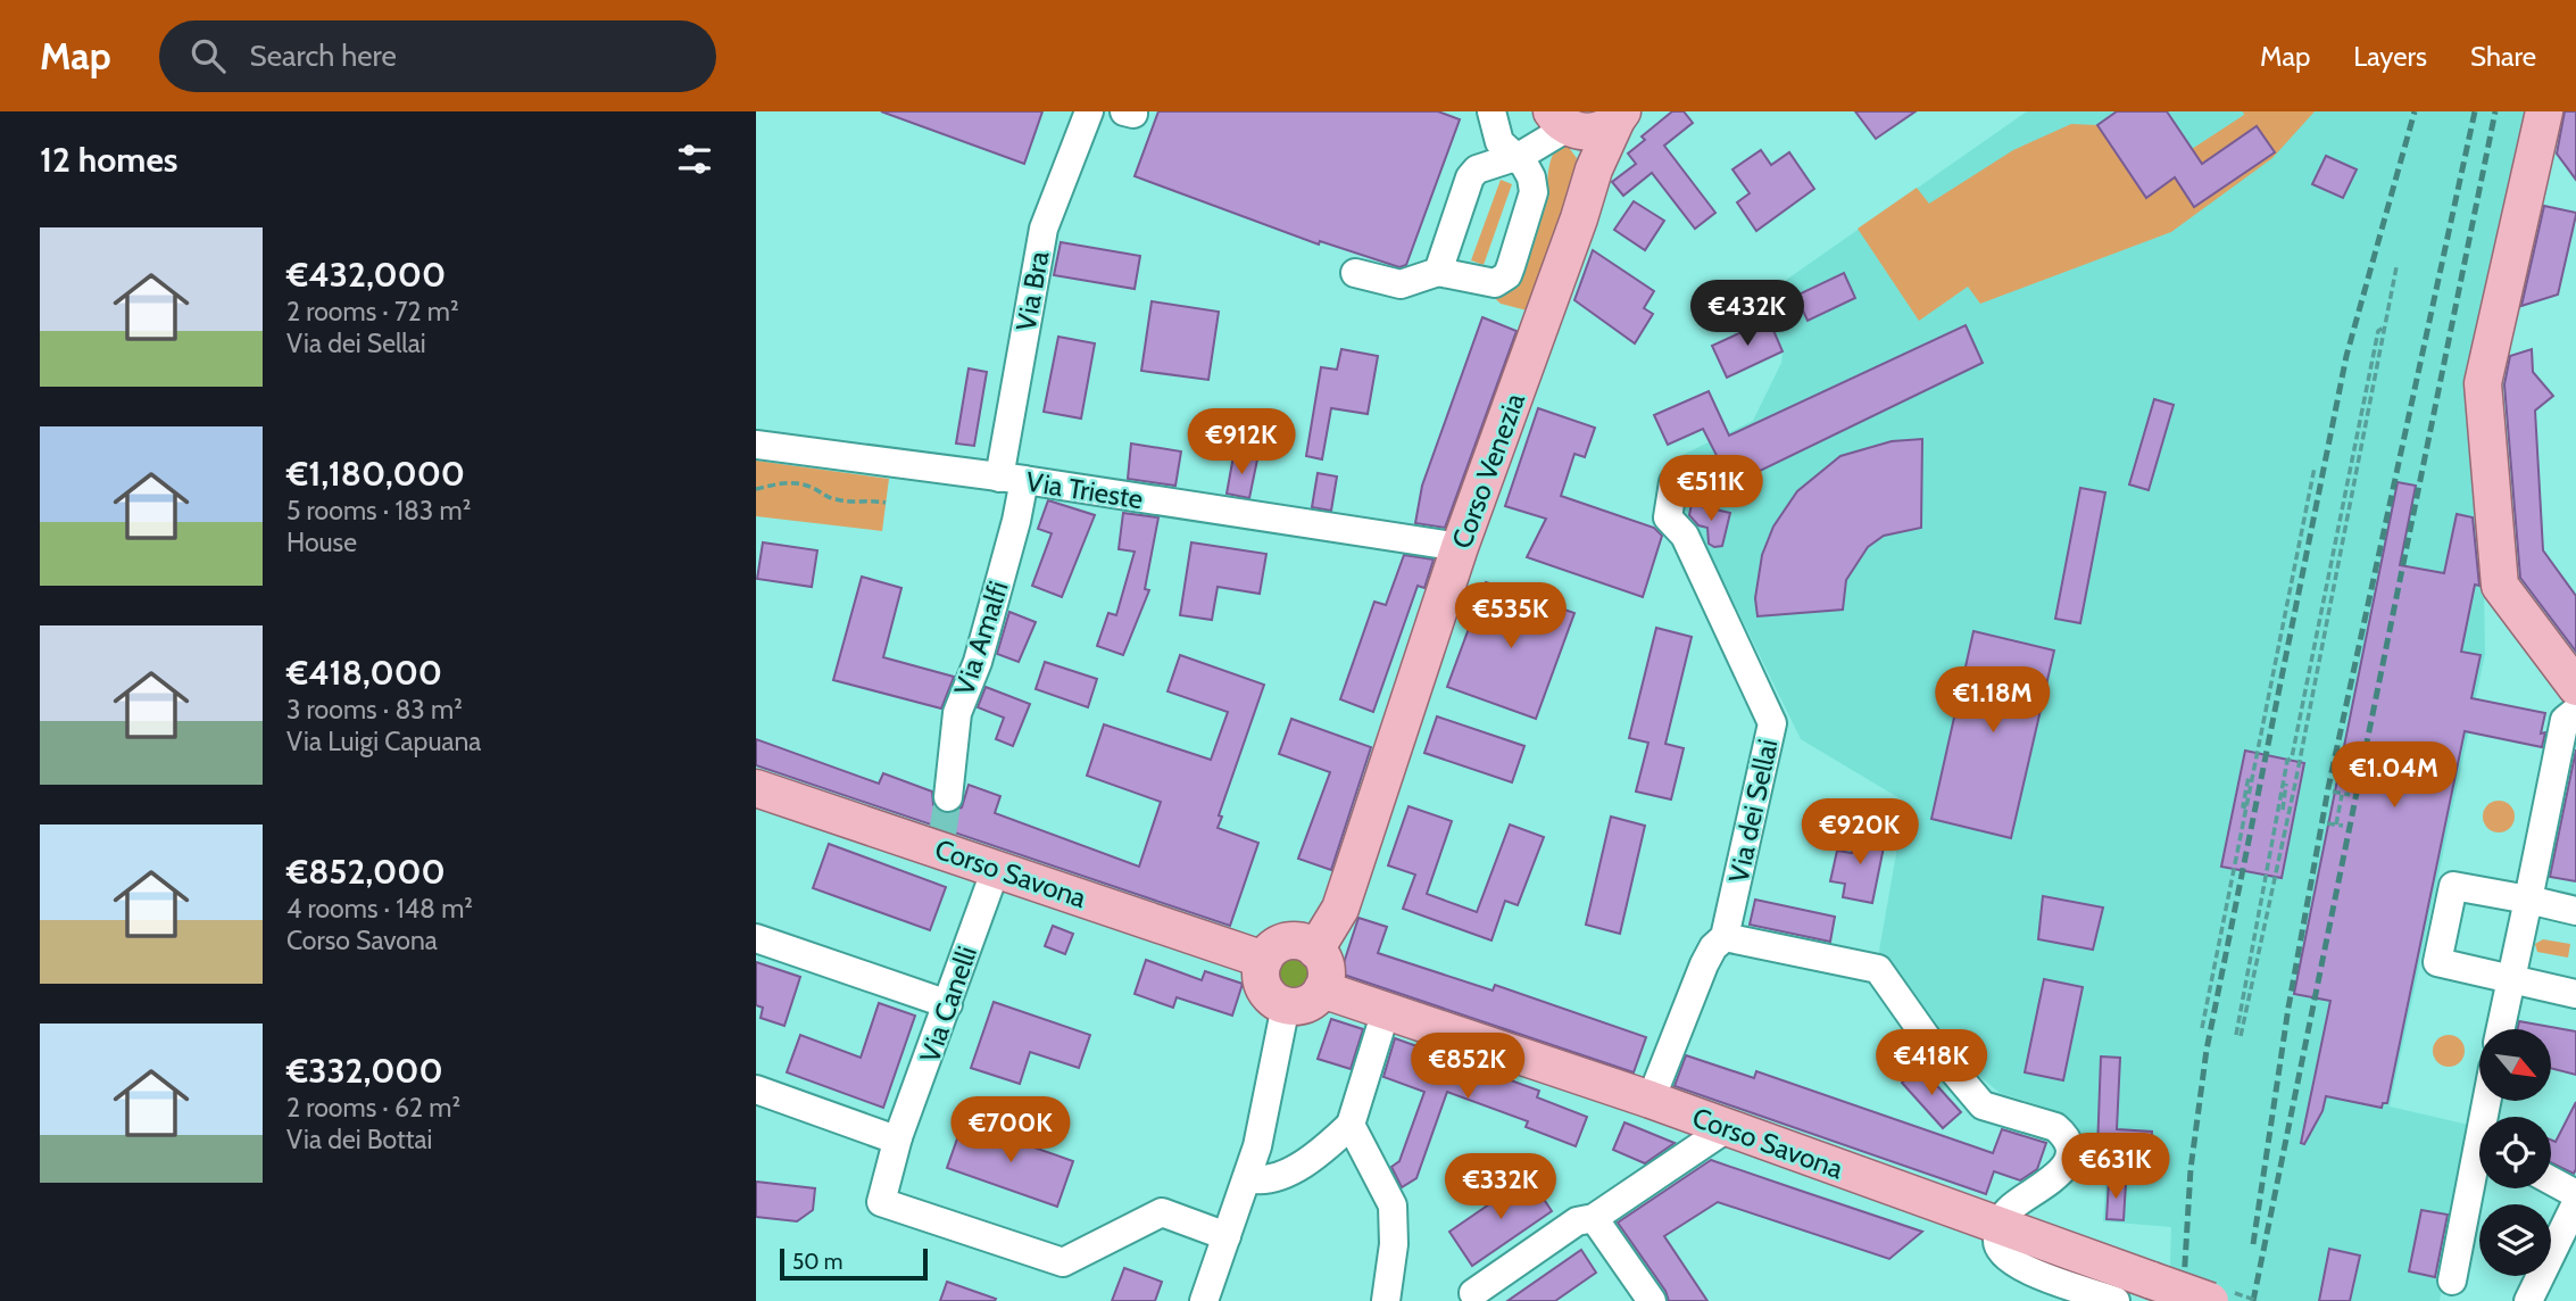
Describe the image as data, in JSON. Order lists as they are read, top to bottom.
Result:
{
  "streets": {
    "main road": ["Corso Venezia", "Corso Savona"],
    "street": [
      "Via Bra",
      "Via Trieste",
      "Via Amalfi",
      "Via dei Sellai",
      "Via Canelli"
    ]
  },
  "crossings": [
    ["Via Bra", "Via Trieste"],
    ["Via Bra", "Via Amalfi"],
    ["Corso Venezia", "Via Trieste"],
    ["Corso Venezia", "Corso Savona"],
    ["Via Trieste", "Via Amalfi"],
    ["Via dei Sellai", "Corso Savona"],
    ["Corso Savona", "Via Canelli"]
  ],
  "scale_bar": "50 m",
  "north": "bottom right",
  "page": {
    "header": "Map",
    "search": "Search here",
    "nav": ["Map", "Layers", "Share"],
    "heading": "12 homes",
    "list": [
      {
        "name": "€432,000",
        "note": "2 rooms · 72 m² · Via dei Sellai"
      },
      {
        "name": "€1,180,000",
        "note": "5 rooms · 183 m² · House"
      },
      {
        "name": "€418,000",
        "note": "3 rooms · 83 m² · Via Luigi Capuana"
      },
      {
        "name": "€852,000",
        "note": "4 rooms · 148 m² · Corso Savona"
      },
      {
        "name": "€332,000",
        "note": "2 rooms · 62 m² · Via dei Bottai"
      }
    ],
    "price": [
      "€432K",
      "€912K",
      "€511K",
      "€535K",
      "€1.18M",
      "€1.04M",
      "€920K",
      "€418K",
      "€852K",
      "€700K",
      "€631K",
      "€332K"
    ],
    "scale": "50 m"
  }
}
